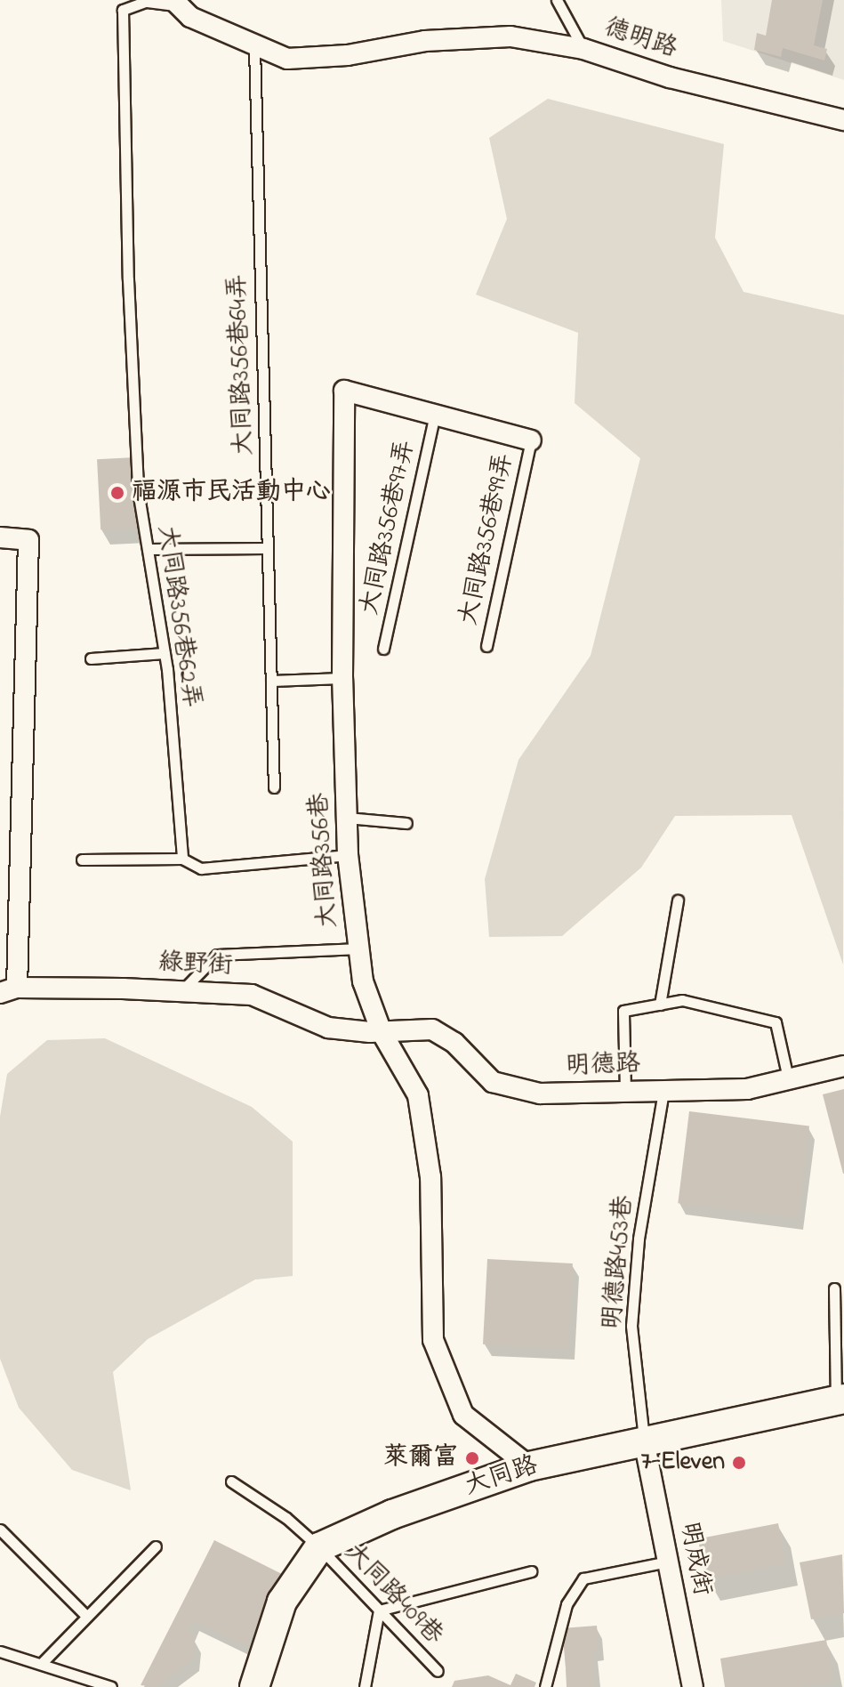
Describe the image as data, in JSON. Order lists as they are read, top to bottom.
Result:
{
  "streets": {
    "street": [
      "德明路",
      "大同路356巷",
      "綠野街",
      "明德路",
      "大同路",
      "明成街"
    ],
    "lane": [
      "大同路356巷64弄",
      "大同路356巷97弄",
      "大同路356巷99弄",
      "大同路356巷62弄",
      "明德路453巷",
      "大同路409巷"
    ]
  },
  "crossings": [
    ["德明路", "大同路356巷64弄"],
    ["德明路", "大同路356巷62弄"],
    ["大同路356巷97弄", "大同路356巷"],
    ["大同路356巷99弄", "大同路356巷"],
    ["大同路356巷", "綠野街"],
    ["大同路356巷", "明德路"],
    ["大同路356巷", "大同路"],
    ["綠野街", "明德路"],
    ["明德路", "明德路453巷"],
    ["明德路453巷", "大同路"],
    ["明德路453巷", "明成街"],
    ["大同路", "明成街"],
    ["大同路", "大同路409巷"]
  ],
  "places": ["福源市民活動中心", "萊爾富", "7-Eleven"]
}
